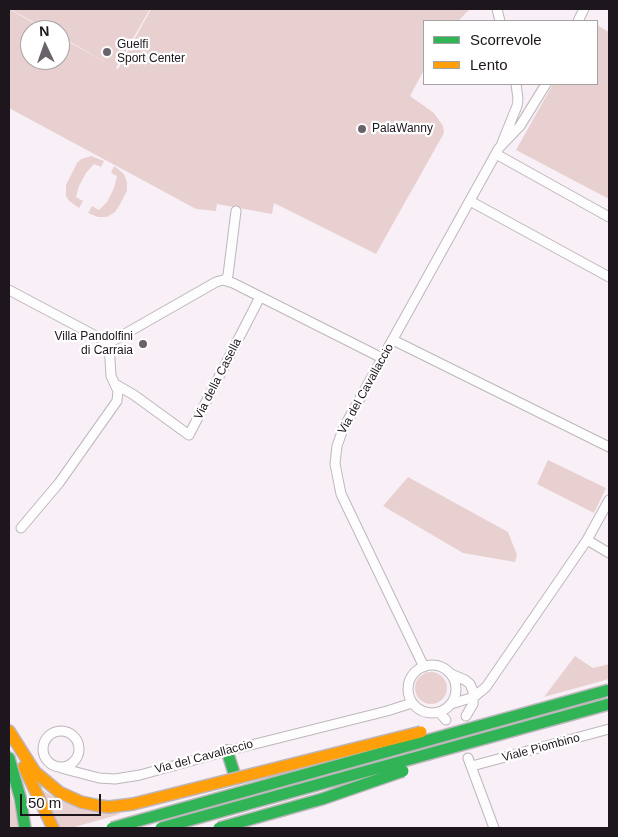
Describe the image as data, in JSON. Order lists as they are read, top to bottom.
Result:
{
  "streets": {
    "street": ["Via della Casella", "Via del Cavallaccio", "Viale Piombino"]
  },
  "places": ["Guelfi Sport Center", "PalaWanny", "Villa Pandolfini di Carraia"],
  "legend": ["Scorrevole", "Lento"],
  "scale_bar": "50 m",
  "north": "top"
}
